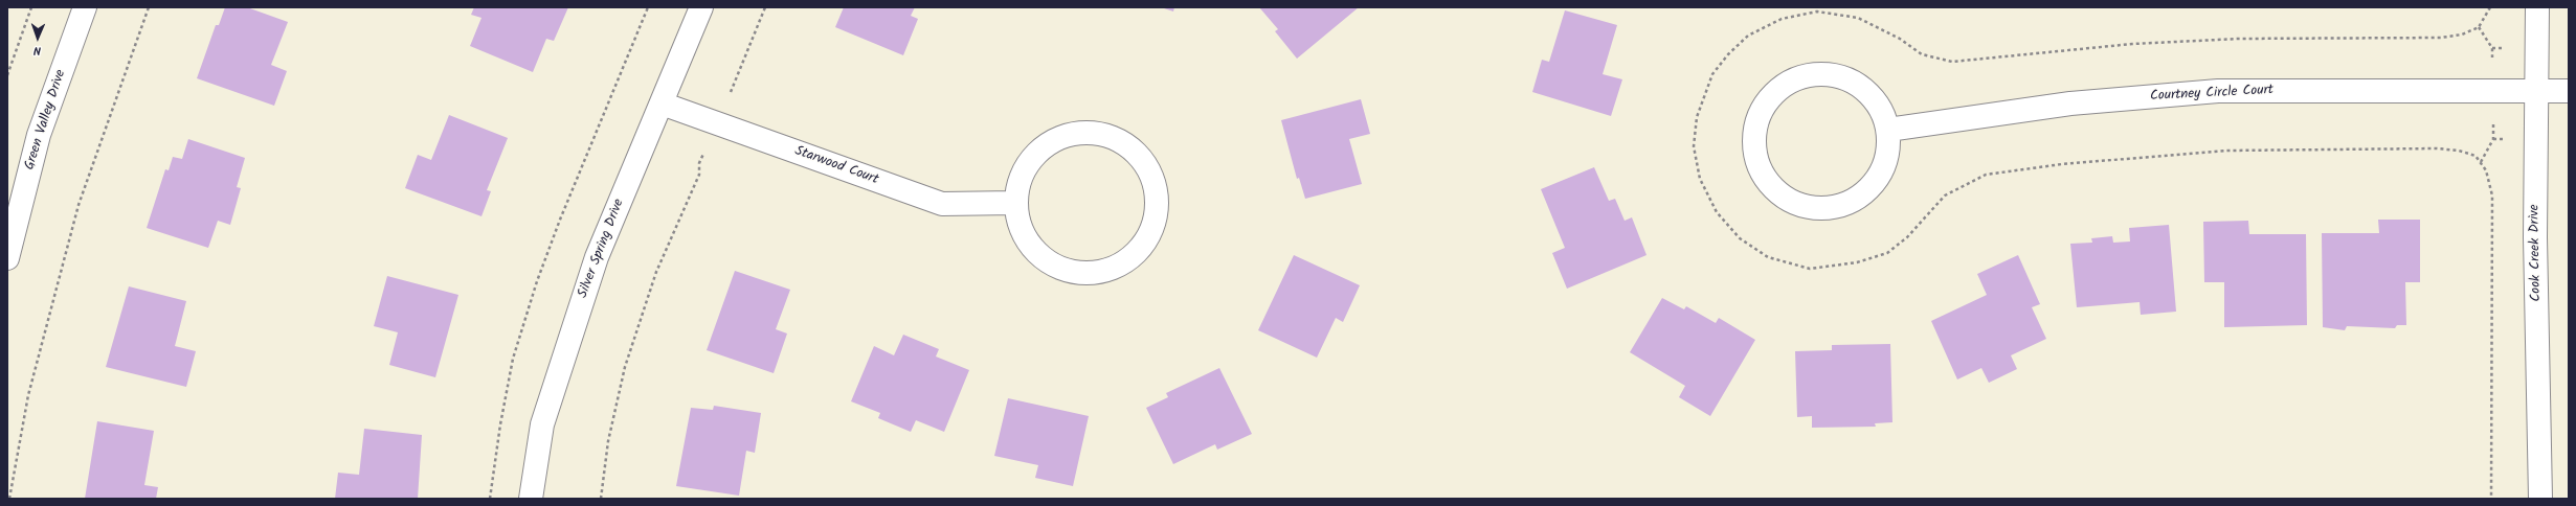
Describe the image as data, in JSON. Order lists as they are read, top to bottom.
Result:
{
  "streets": {
    "street": [
      "Courtney Circle Court",
      "Green Valley Drive",
      "Starwood Court",
      "Silver Spring Drive",
      "Cook Creek Drive"
    ]
  },
  "crossings": [
    ["Courtney Circle Court", "Cook Creek Drive"],
    ["Starwood Court", "Silver Spring Drive"]
  ],
  "north": "bottom"
}
